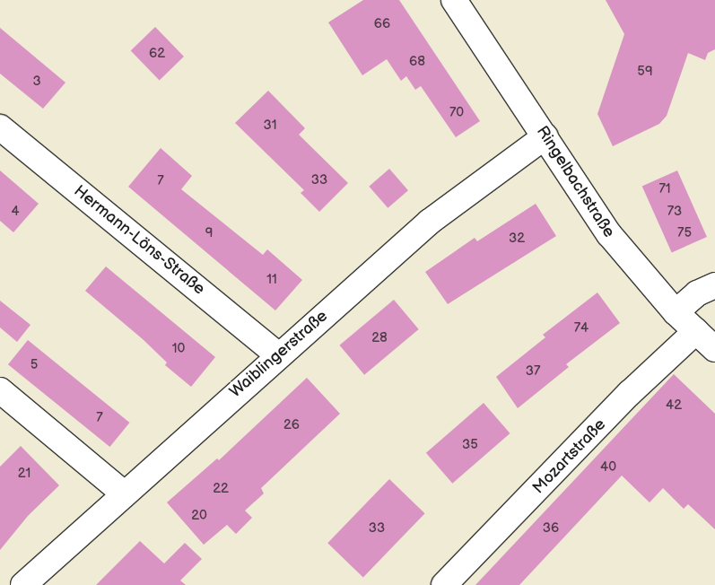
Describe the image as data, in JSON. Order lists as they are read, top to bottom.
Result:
{
  "streets": {
    "street": [
      "Ringelbachstraße",
      "Hermann-Löns-Straße",
      "Waiblingerstraße",
      "Mozartstraße"
    ]
  },
  "crossings": [
    ["Ringelbachstraße", "Waiblingerstraße"],
    ["Ringelbachstraße", "Mozartstraße"],
    ["Hermann-Löns-Straße", "Waiblingerstraße"]
  ],
  "house_numbers": [
    "66",
    "62",
    "68",
    "59",
    "3",
    "70",
    "31",
    "33",
    "7",
    "71",
    "4",
    "73",
    "9",
    "75",
    "32",
    "11",
    "74",
    "28",
    "10",
    "5",
    "37",
    "42",
    "7",
    "26",
    "35",
    "40",
    "21",
    "22",
    "20",
    "33",
    "36"
  ]
}
